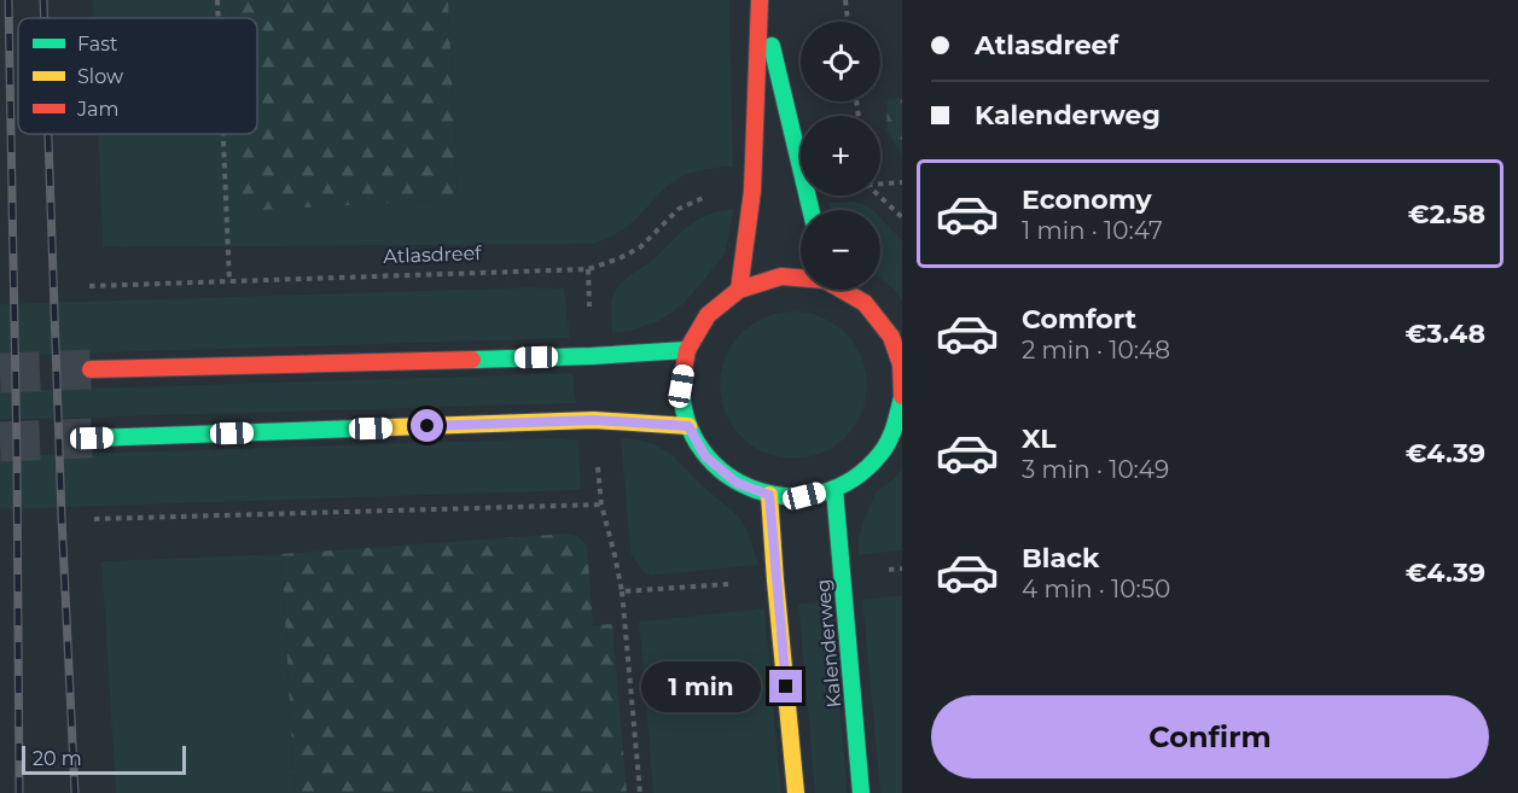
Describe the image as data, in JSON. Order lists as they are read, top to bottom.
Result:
{
  "streets": {
    "main road": ["Kalenderweg"],
    "path": ["Atlasdreef"]
  },
  "legend": ["Fast", "Slow", "Jam"],
  "scale_bar": "20 m",
  "page": {
    "banner": ["Atlasdreef", "Kalenderweg"],
    "map_buttons": ["+", "−"],
    "list": [
      {
        "name": "Economy",
        "note": "1 min · 10:47",
        "value": "€2.58"
      },
      {
        "name": "Comfort",
        "note": "2 min · 10:48",
        "value": "€3.48"
      },
      {
        "name": "XL",
        "note": "3 min · 10:49",
        "value": "€4.39"
      },
      {
        "name": "Black",
        "note": "4 min · 10:50",
        "value": "€4.39"
      }
    ],
    "bubble": "1 min",
    "buttons": "Confirm",
    "scale": "20 m"
  }
}
